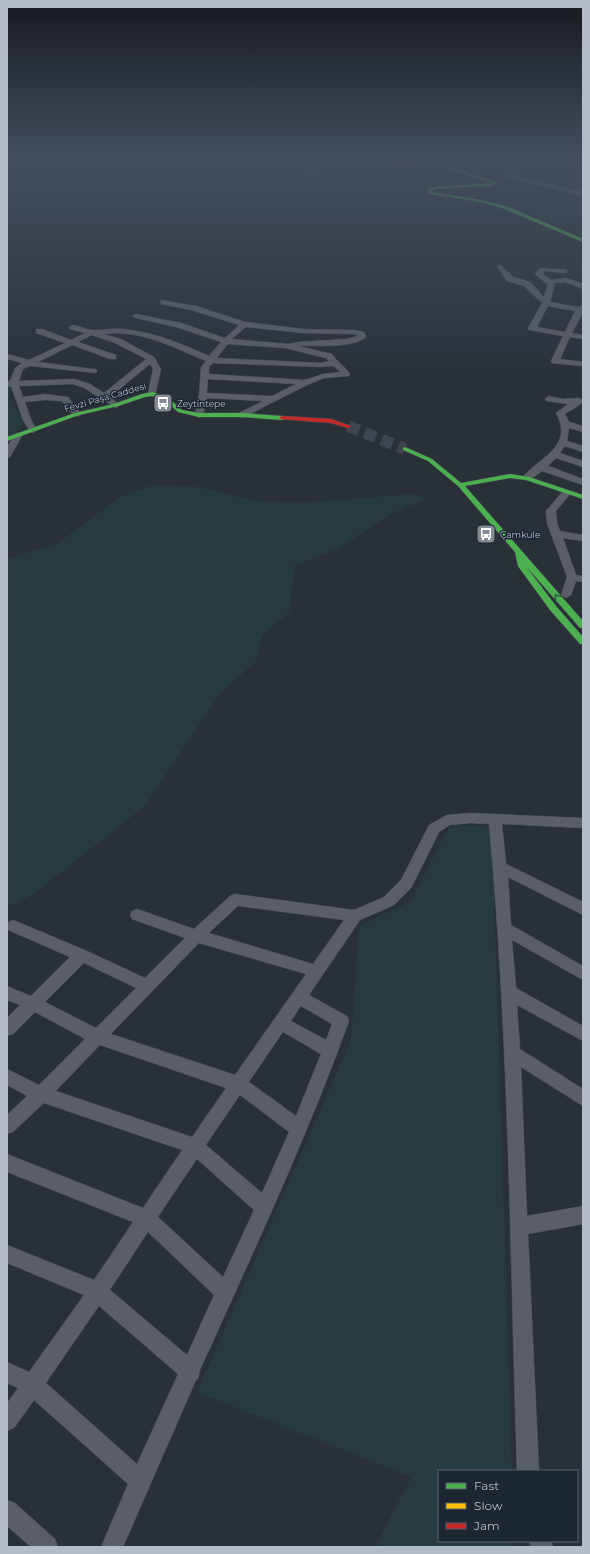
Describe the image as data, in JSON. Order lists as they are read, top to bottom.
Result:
{
  "streets": {
    "street": ["Fevzi Paşa Caddesi"]
  },
  "places": {
    "bus stop": ["Zeytintepe", "Çamkule"]
  },
  "legend": ["Fast", "Slow", "Jam"]
}
